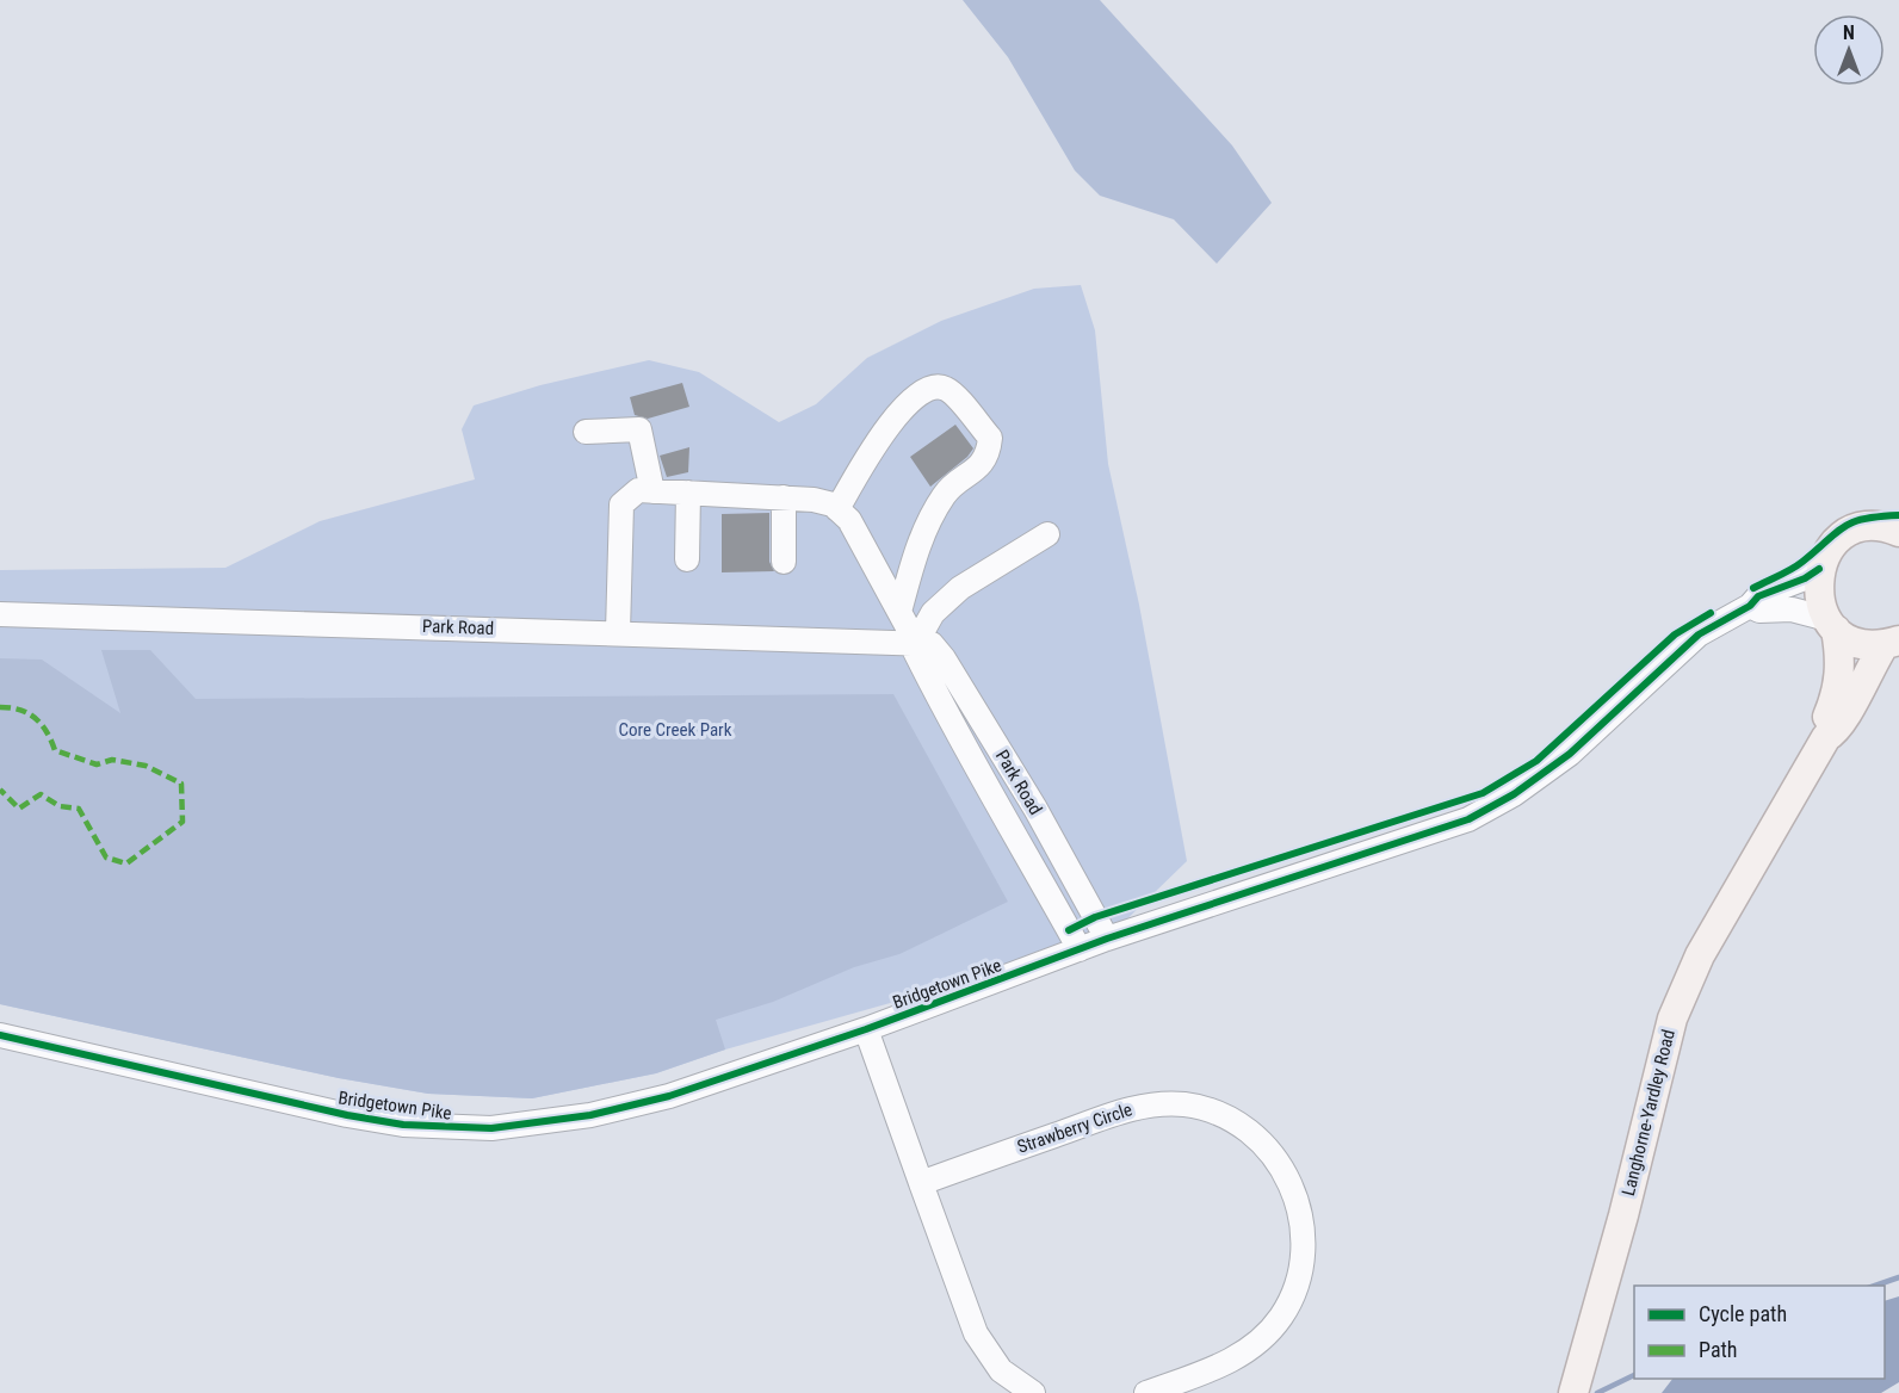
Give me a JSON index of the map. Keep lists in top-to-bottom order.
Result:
{
  "streets": {
    "main road": ["Langhorne-Yardley Road"],
    "street": ["Park Road", "Bridgetown Pike", "Strawberry Circle"]
  },
  "crossings": [
    ["Park Road", "Bridgetown Pike"],
    ["Bridgetown Pike", "Langhorne-Yardley Road"]
  ],
  "parks": ["Core Creek Park"],
  "legend": ["Cycle path", "Path"],
  "north": "top"
}
